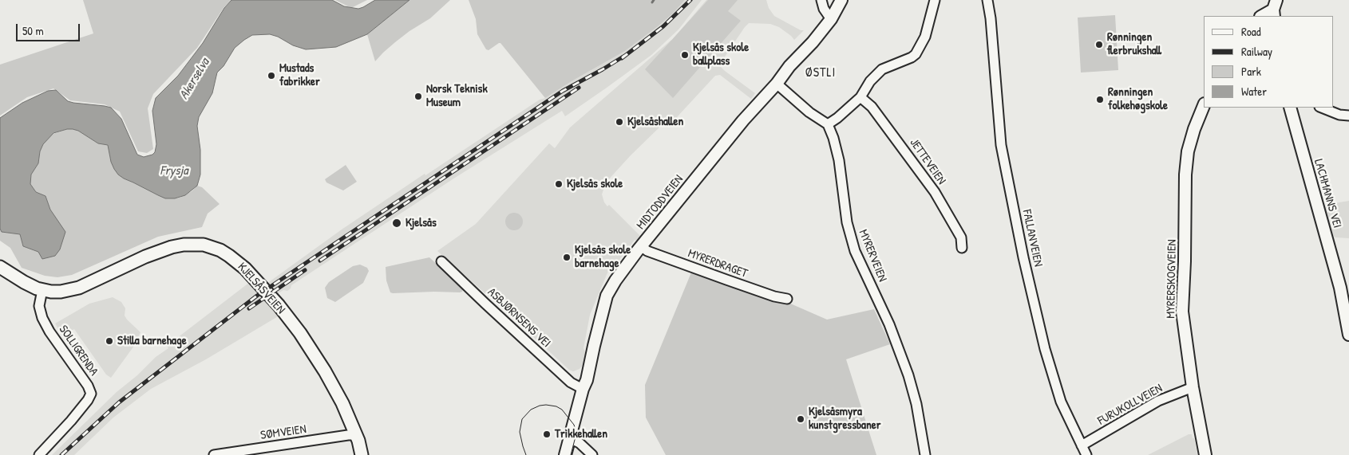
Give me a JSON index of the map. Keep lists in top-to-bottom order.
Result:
{
  "streets": {
    "main road": ["KJELSÅSVEIEN"],
    "street": [
      "JETTEVEIEN",
      "LACHMANNS VEI",
      "MIDTODDVEIEN",
      "FALLANVEIEN",
      "MYRERVEIEN",
      "MYRERDRAGET",
      "MYRERSKOGVEIEN",
      "ASBJØRNSENS VEI",
      "SOLLIGRENDA",
      "FURUKOLLVEIEN",
      "SØMVEIEN"
    ]
  },
  "crossings": [
    ["MIDTODDVEIEN", "MYRERDRAGET"],
    ["MIDTODDVEIEN", "ASBJØRNSENS VEI"],
    ["FALLANVEIEN", "FURUKOLLVEIEN"],
    ["MYRERSKOGVEIEN", "FURUKOLLVEIEN"],
    ["KJELSÅSVEIEN", "SOLLIGRENDA"],
    ["KJELSÅSVEIEN", "SØMVEIEN"]
  ],
  "districts": ["ØSTLI"],
  "water": ["Akerselva", "Frysja"],
  "places": [
    "Rønningen flerbrukshall",
    "Kjelsås skole ballplass",
    "Mustads fabrikker",
    "Norsk Teknisk Museum",
    "Rønningen folkehøgskole",
    "Kjelsåshallen",
    "Kjelsås skole",
    "Kjelsås",
    "Kjelsås skole barnehage",
    "Stilla barnehage",
    "Kjelsåsmyra kunstgressbaner",
    "Trikkehallen"
  ],
  "legend": [
    "Road",
    "Railway",
    "Park",
    "Water"
  ],
  "scale_bar": "50 m"
}
